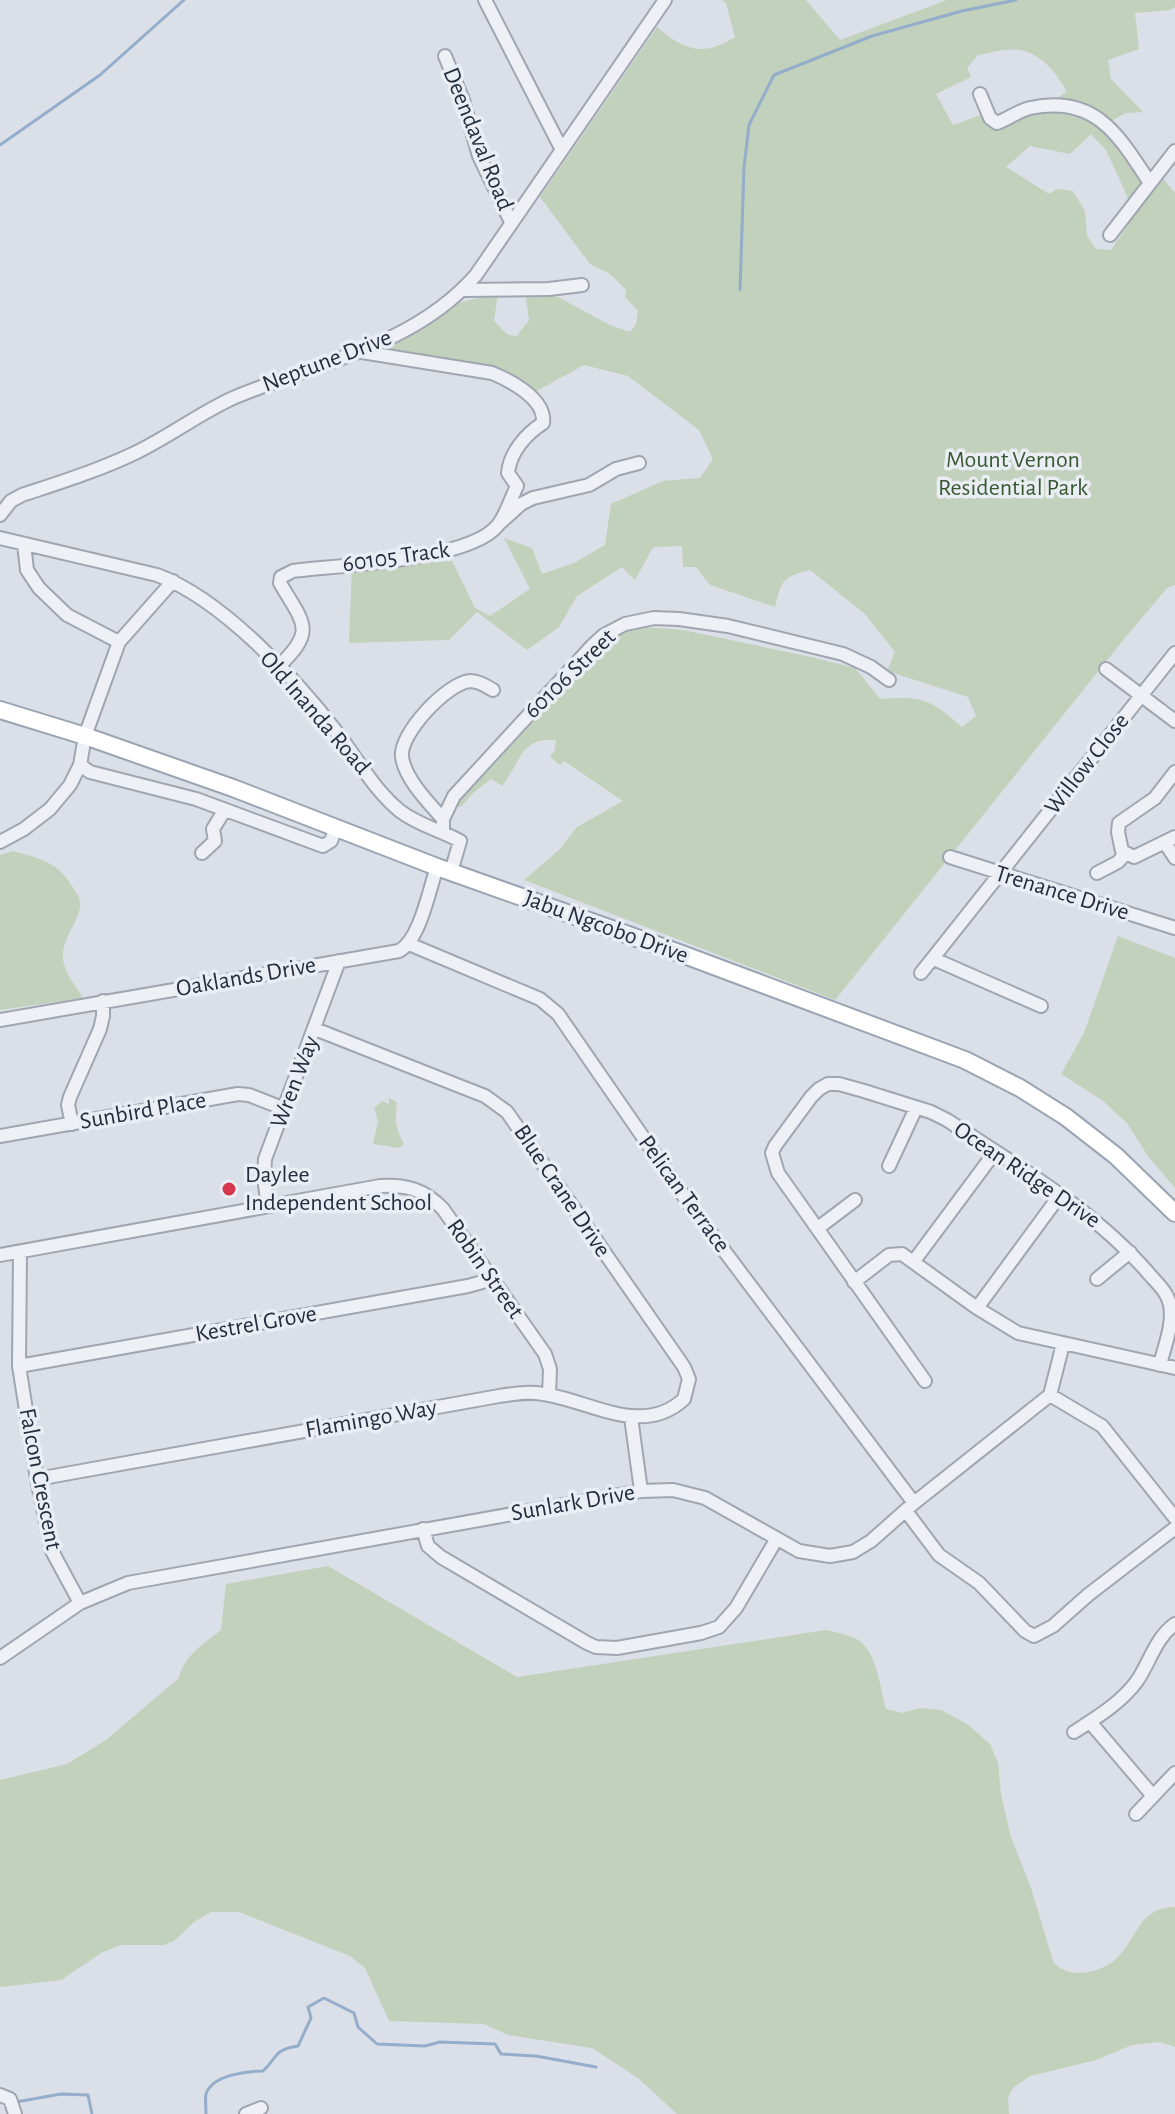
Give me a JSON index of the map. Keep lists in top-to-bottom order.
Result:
{
  "streets": {
    "main road": ["Jabu Ngcobo Drive"],
    "street": [
      "Deendaval Road",
      "Neptune Drive",
      "60105 Track",
      "60106 Street",
      "Old Inanda Road",
      "Willow Close",
      "Trenance Drive",
      "Oaklands Drive",
      "Wren Way",
      "Sunbird Place",
      "Ocean Ridge Drive",
      "Blue Crane Drive",
      "Pelican Terrace",
      "Robin Street",
      "Kestrel Grove",
      "Flamingo Way",
      "Falcon Crescent",
      "Sunlark Drive"
    ]
  },
  "crossings": [
    ["Deendaval Road", "Neptune Drive"],
    ["60105 Track", "Old Inanda Road"],
    ["60106 Street", "Old Inanda Road"],
    ["Willow Close", "Trenance Drive"],
    ["Oaklands Drive", "Wren Way"],
    ["Oaklands Drive", "Pelican Terrace"],
    ["Wren Way", "Sunbird Place"],
    ["Wren Way", "Blue Crane Drive"],
    ["Wren Way", "Robin Street"],
    ["Blue Crane Drive", "Flamingo Way"],
    ["Pelican Terrace", "Sunlark Drive"],
    ["Robin Street", "Kestrel Grove"],
    ["Robin Street", "Flamingo Way"],
    ["Robin Street", "Falcon Crescent"],
    ["Kestrel Grove", "Falcon Crescent"],
    ["Flamingo Way", "Falcon Crescent"],
    ["Falcon Crescent", "Sunlark Drive"]
  ],
  "parks": ["Mount Vernon Residential Park"],
  "places": ["Daylee Independent School"]
}
